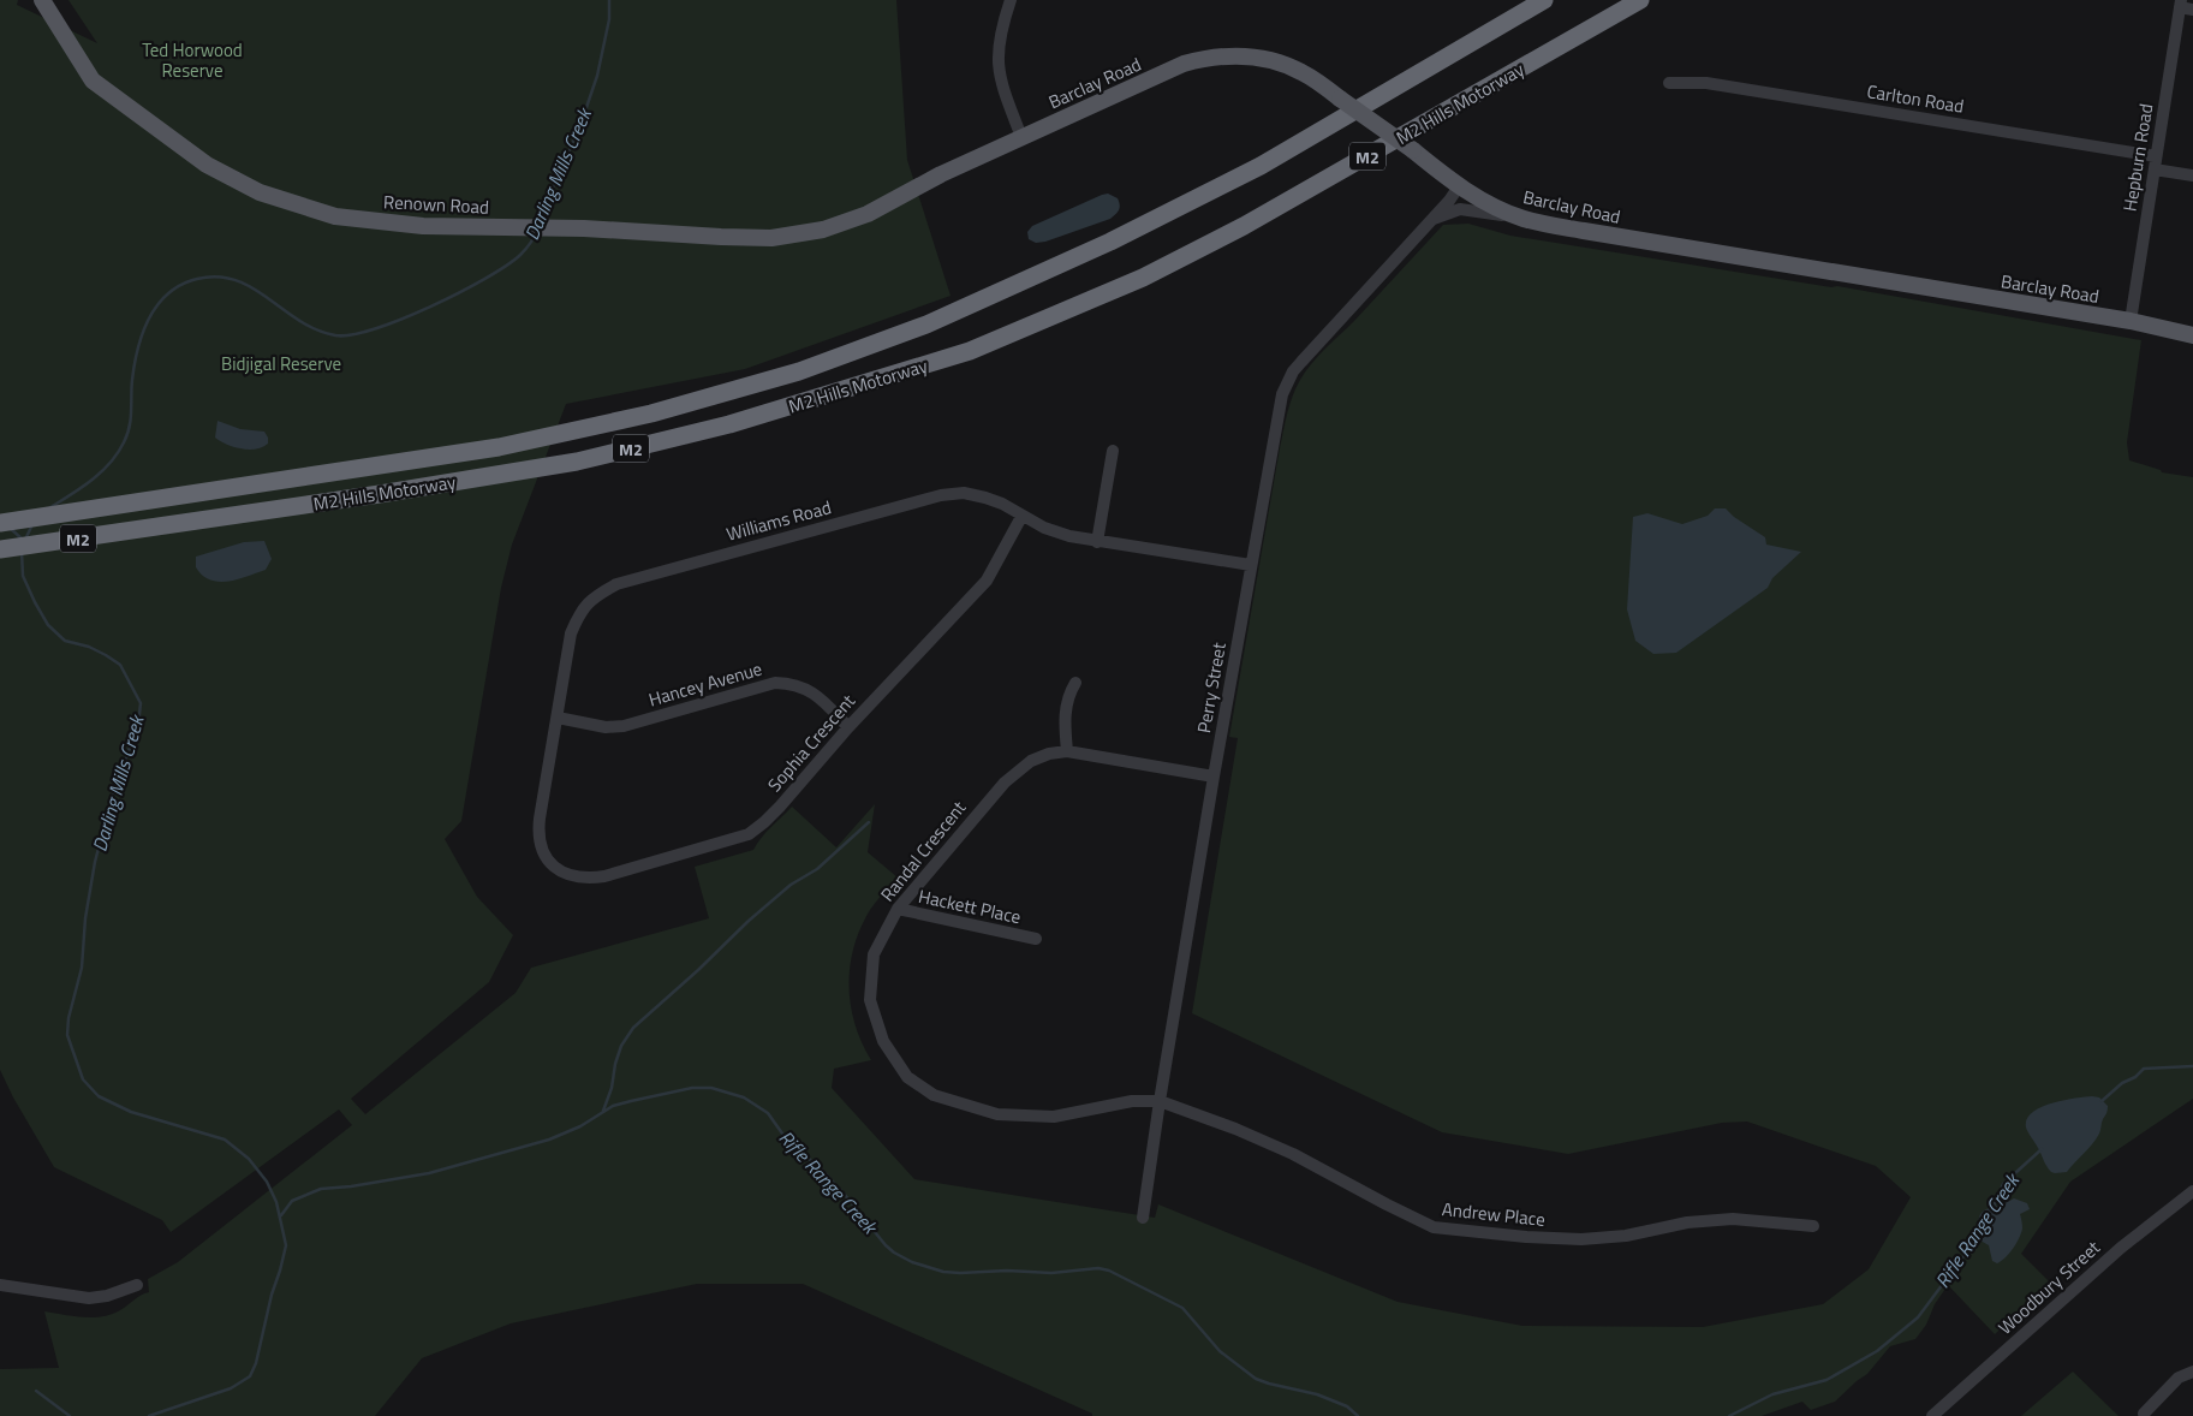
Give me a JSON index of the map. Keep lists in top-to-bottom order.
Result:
{
  "streets": {
    "highway": ["M2 Hills Motorway", "M2"],
    "main road": ["Barclay Road", "Renown Road"],
    "street": [
      "Carlton Road",
      "Hepburn Road",
      "Williams Road",
      "Hancey Avenue",
      "Perry Street",
      "Sophia Crescent",
      "Randal Crescent",
      "Hackett Place",
      "Andrew Place",
      "Woodbury Street"
    ]
  },
  "crossings": [
    ["Barclay Road", "Hepburn Road"],
    ["Barclay Road", "Renown Road"],
    ["Barclay Road", "Perry Street"],
    ["Carlton Road", "Hepburn Road"],
    ["Williams Road", "Hancey Avenue"],
    ["Williams Road", "Perry Street"],
    ["Williams Road", "Sophia Crescent"],
    ["Hancey Avenue", "Sophia Crescent"],
    ["Perry Street", "Randal Crescent"],
    ["Perry Street", "Andrew Place"],
    ["Randal Crescent", "Hackett Place"],
    ["Randal Crescent", "Andrew Place"]
  ],
  "water": ["Darling Mills Creek", "Rifle Range Creek"],
  "parks": ["Ted Horwood Reserve", "Bidjigal Reserve"]
}
